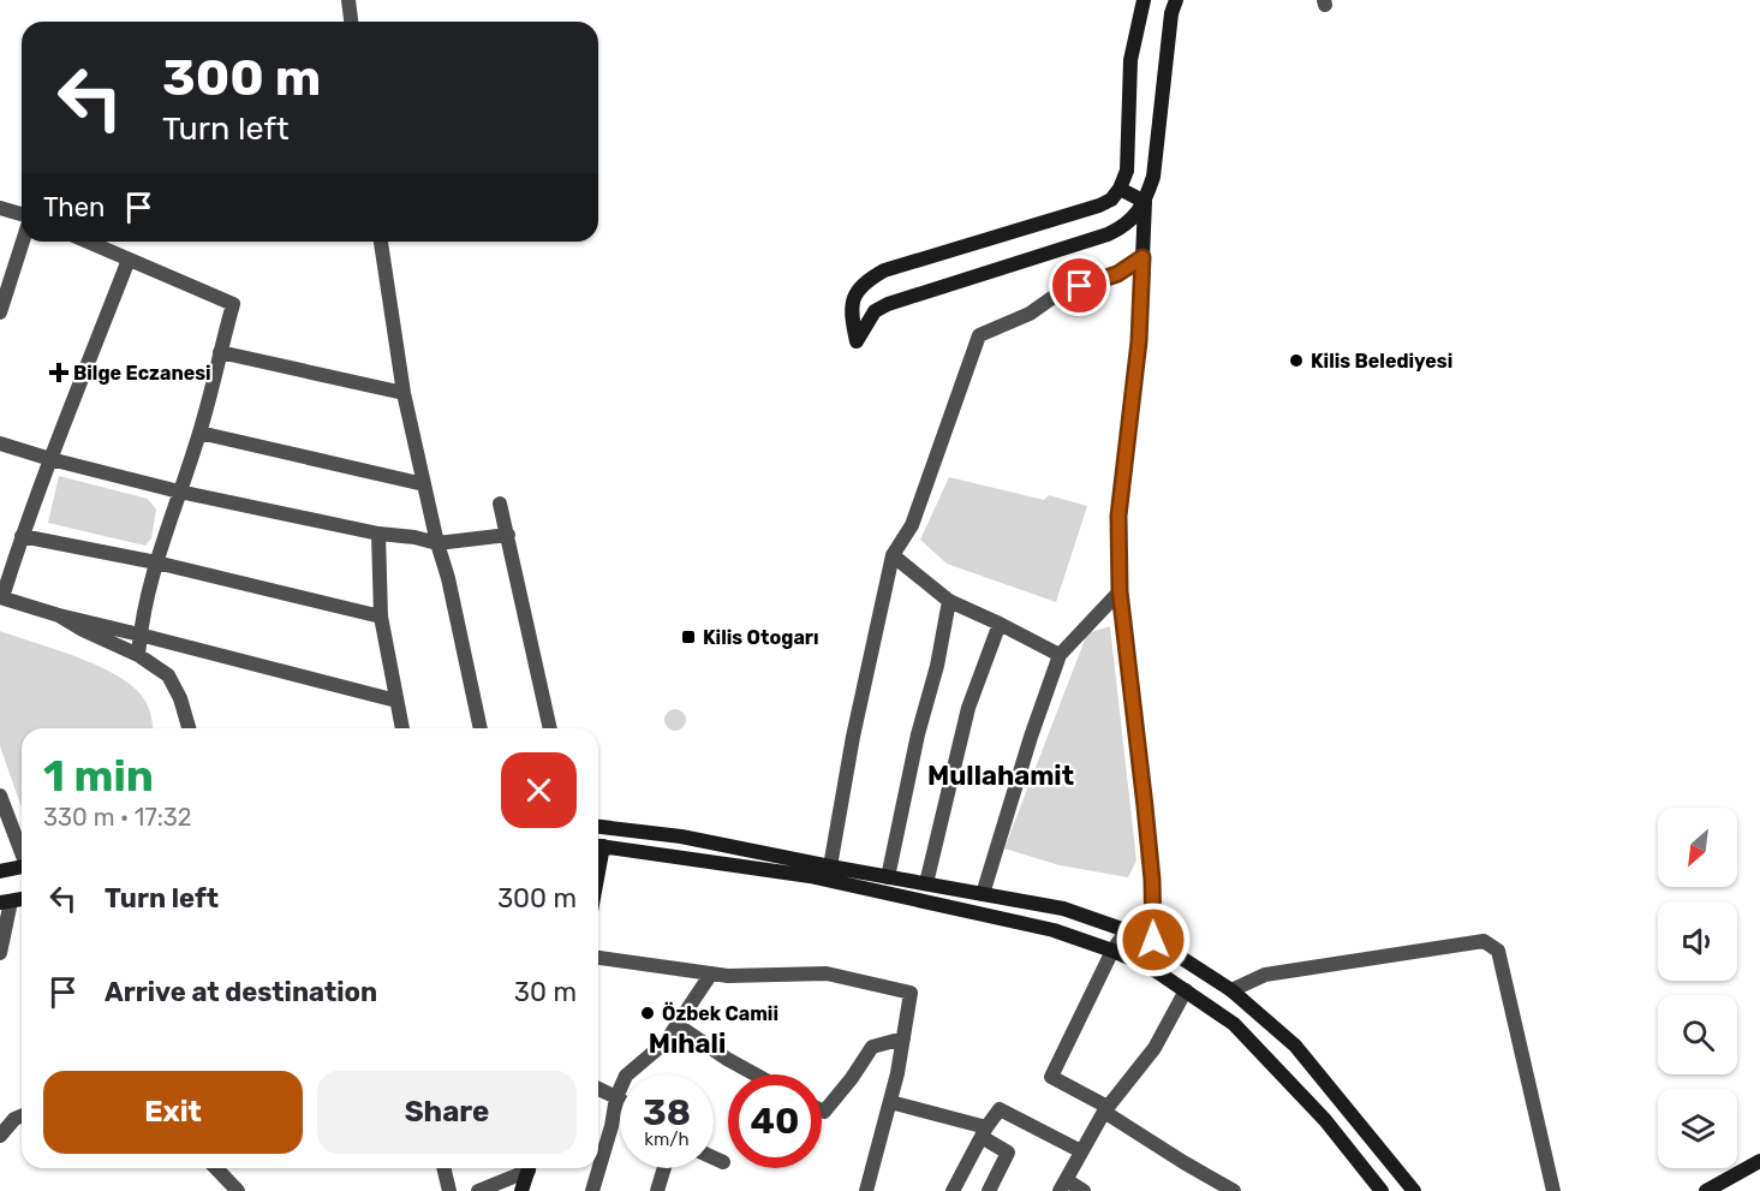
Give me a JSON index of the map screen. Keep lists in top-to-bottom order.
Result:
{
  "districts": ["Mullahamit", "Mıhali"],
  "places": {
    "other": ["Kilis Belediyesi", "Özbek Camii"],
    "health": ["Bilge Eczanesi"],
    "transit": ["Kilis Otogarı"]
  },
  "north": "bottom left",
  "page": {
    "turn": ["300 m", "Turn left"],
    "then": "Then",
    "heading": ["1 min", "330 m · 17:32"],
    "list": [
      {
        "name": "Turn left",
        "value": "300 m"
      },
      {
        "name": "Arrive at destination",
        "value": "30 m"
      }
    ],
    "buttons": ["Exit", "Share"],
    "speed": "38 km/h",
    "limit": "40"
  }
}
